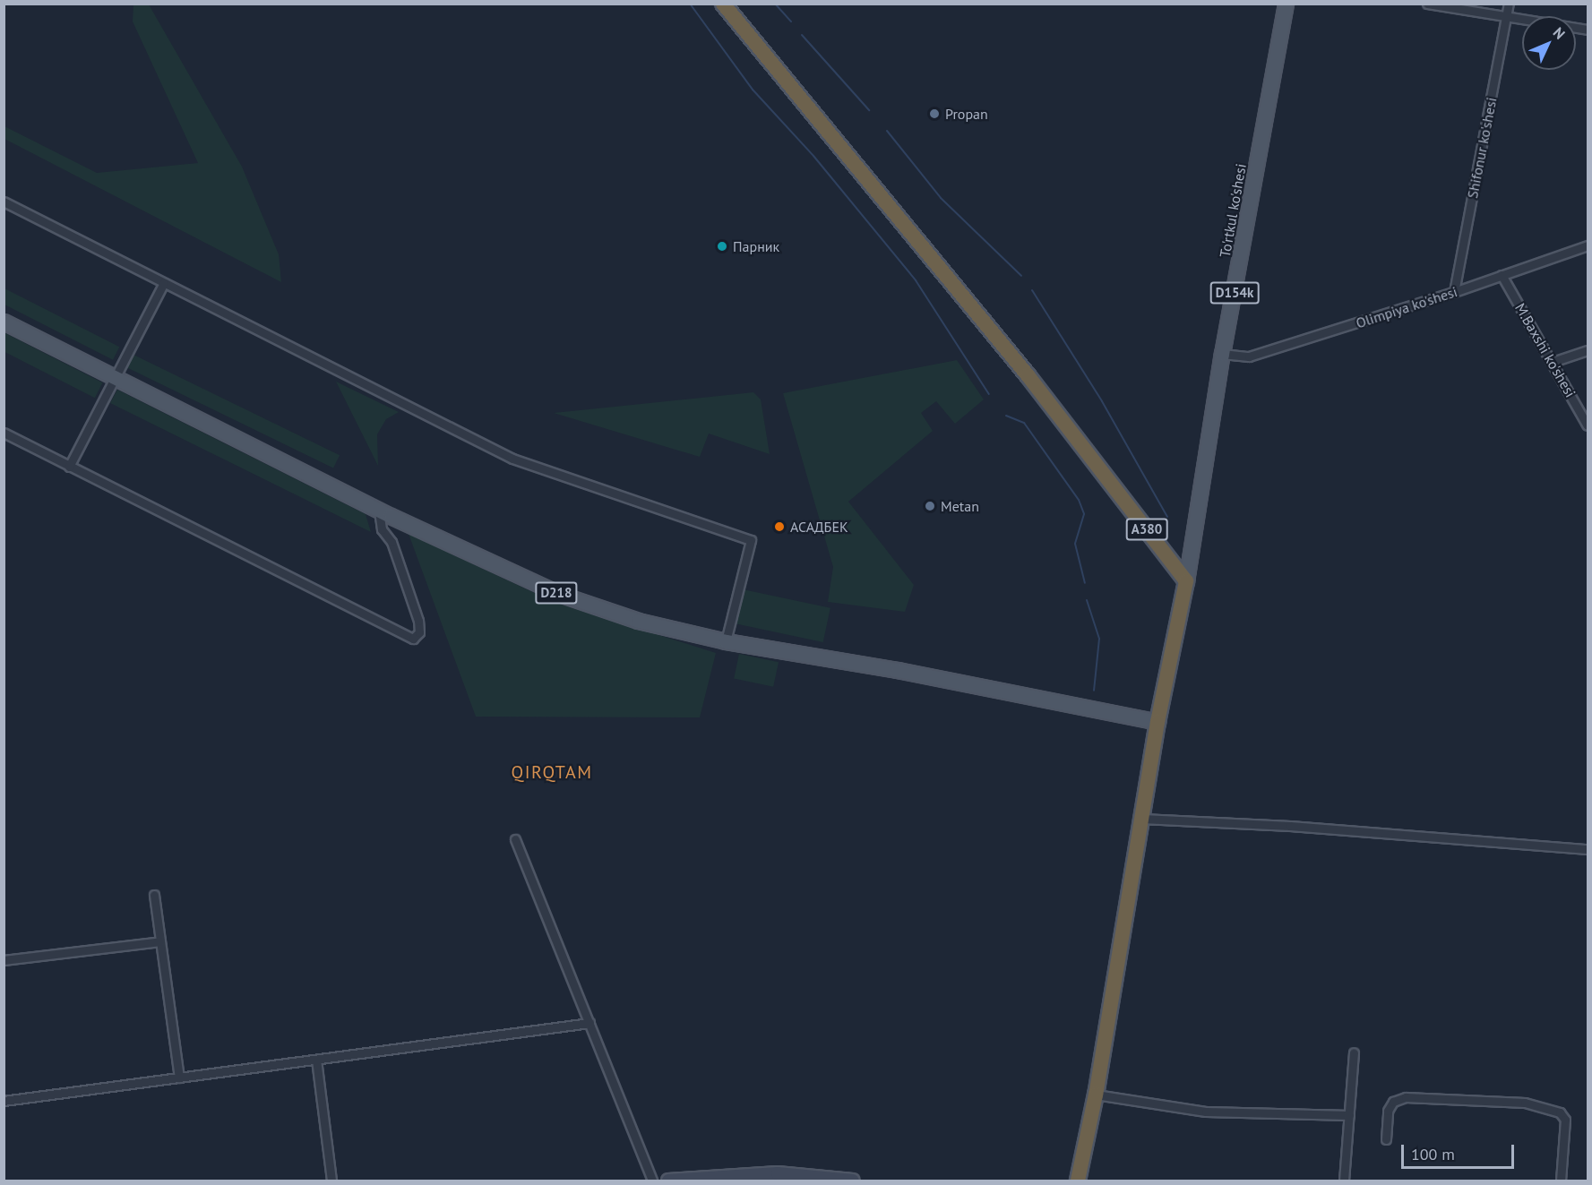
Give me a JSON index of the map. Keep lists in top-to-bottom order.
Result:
{
  "streets": {
    "highway": ["A380"],
    "main road": ["To'rtkul ko'shesi", "D154k", "D218"],
    "street": ["Shifonur ko'shesi", "Olimpiya ko'shesi", "M.Baxshi ko'shesi"]
  },
  "crossings": [
    ["Shifonur ko'shesi", "Olimpiya ko'shesi"],
    ["To'rtkul ko'shesi", "Olimpiya ko'shesi"],
    ["To'rtkul ko'shesi", "A380"],
    ["Olimpiya ko'shesi", "M.Baxshi ko'shesi"]
  ],
  "districts": ["QIRQTAM"],
  "places": [
    "Propan",
    "Парник",
    "Metan",
    "АСАДБЕК"
  ],
  "scale_bar": "100 m",
  "north": "top right"
}
